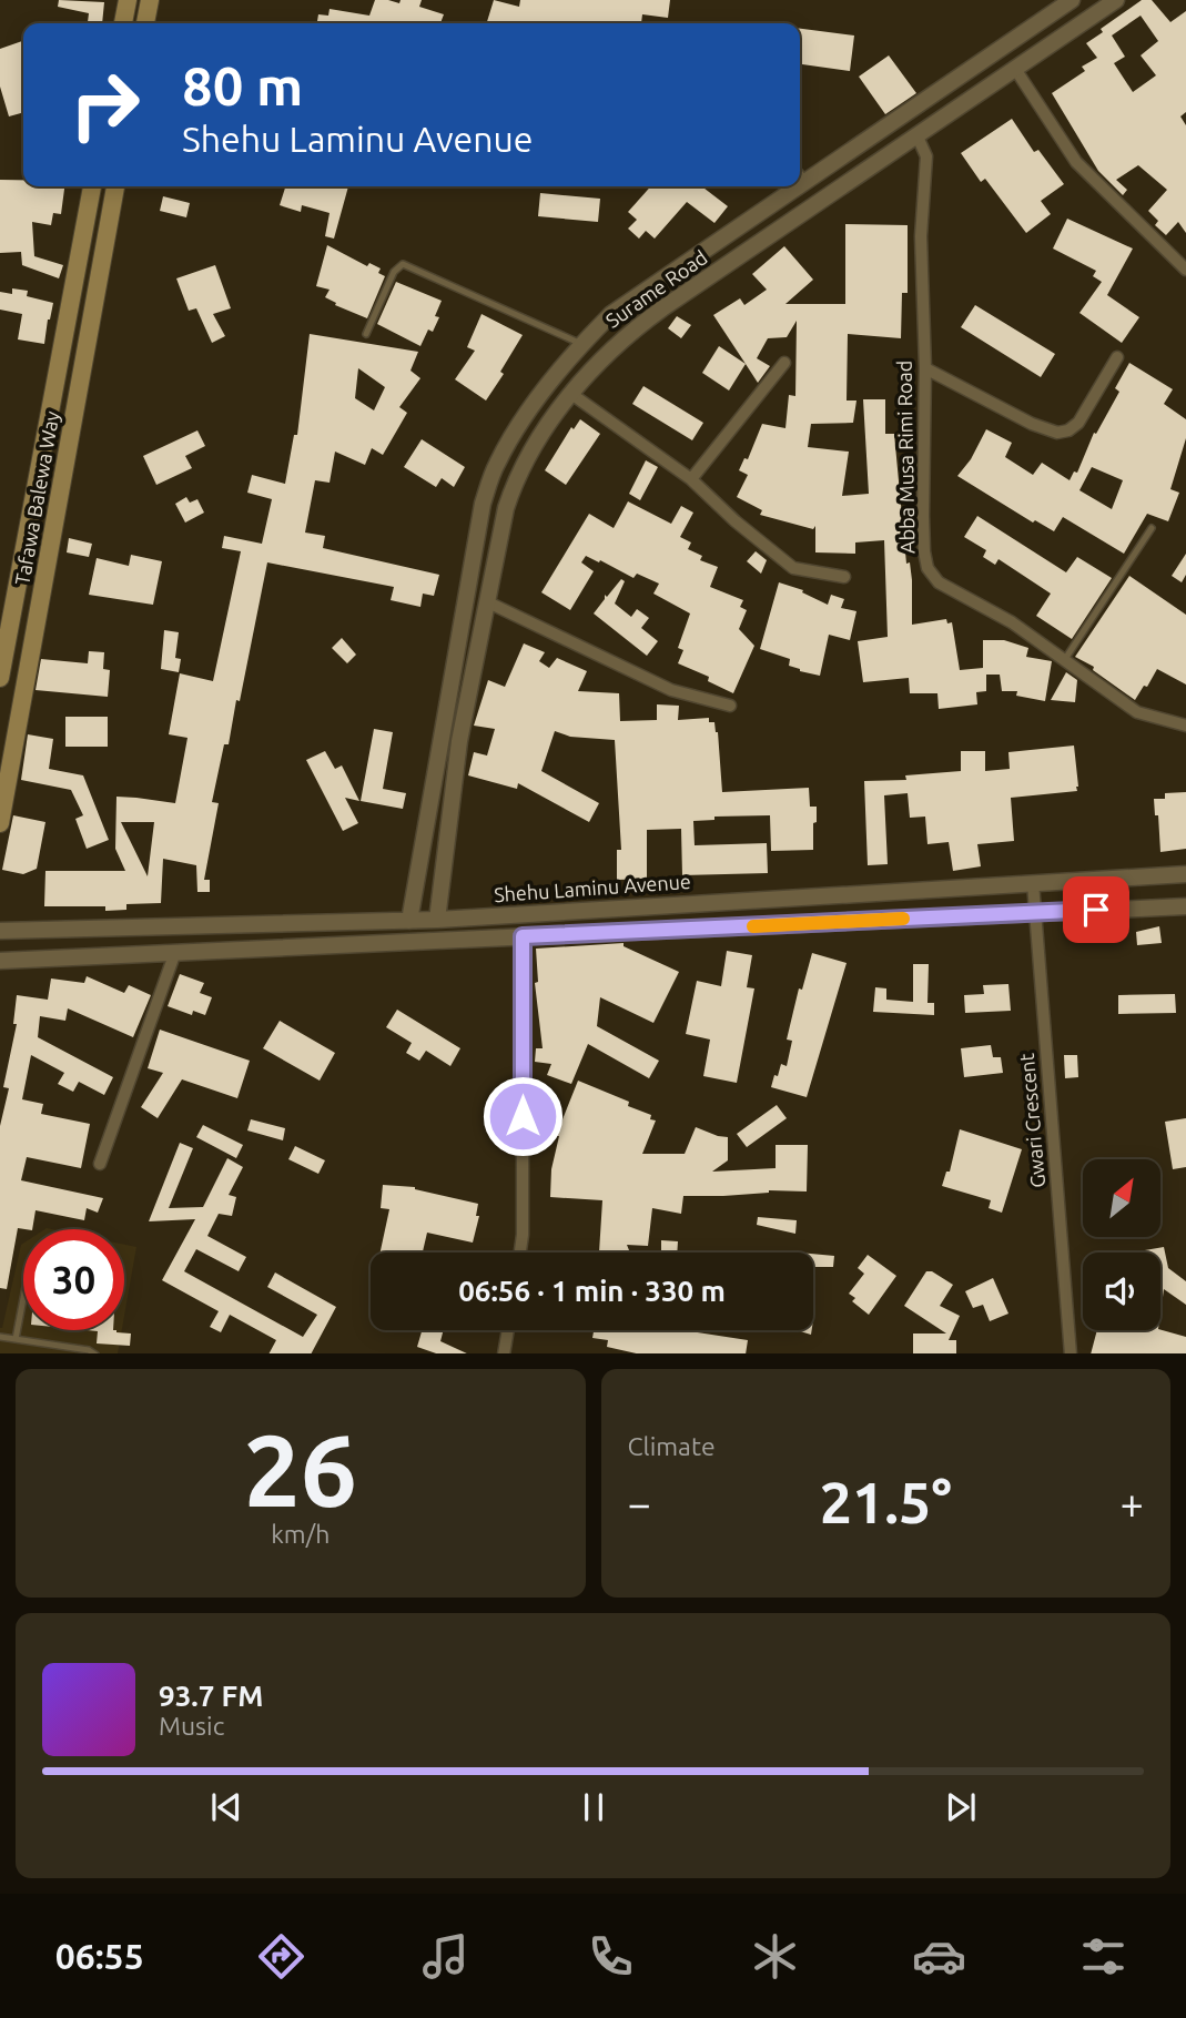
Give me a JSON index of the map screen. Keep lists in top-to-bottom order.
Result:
{
  "streets": {
    "main road": ["Tafawa Balewa Way"],
    "street": [
      "Surame Road",
      "Abba Musa Rimi Road",
      "Shehu Laminu Avenue",
      "Gwari Crescent"
    ]
  },
  "crossings": [
    ["Surame Road", "Abba Musa Rimi Road"],
    ["Surame Road", "Shehu Laminu Avenue"],
    ["Shehu Laminu Avenue", "Gwari Crescent"]
  ],
  "north": "top right",
  "page": {
    "turn": ["80 m", "Shehu Laminu Avenue"],
    "limit": "30",
    "trip": "06:56 · 1 min · 330 m",
    "tile": [
      ["26", "km/h"],
      "Climate"
    ],
    "heat": ["−", "21.5°", "+"],
    "song": ["93.7 FM", "Music"],
    "tabs": "06:55"
  }
}
